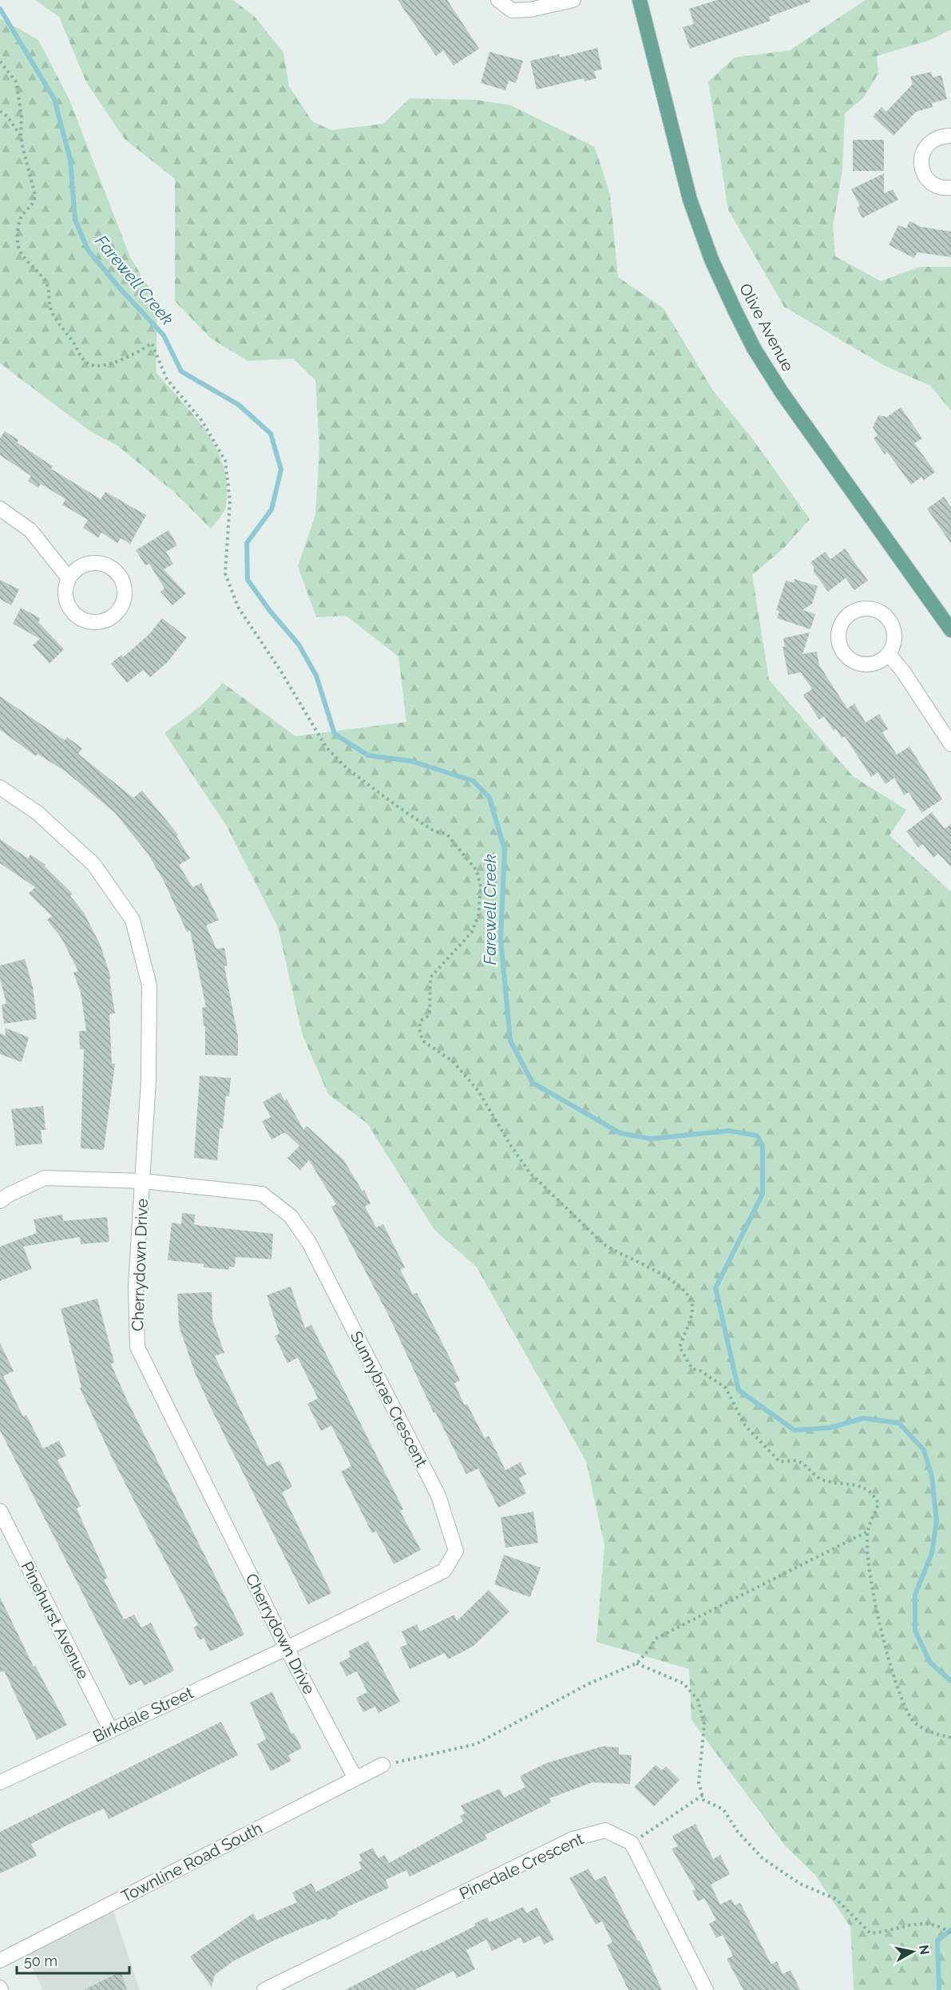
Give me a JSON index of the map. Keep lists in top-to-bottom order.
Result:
{
  "streets": {
    "main road": ["Olive Avenue"],
    "street": [
      "Cherrydown Drive",
      "Sunnybrae Crescent",
      "Pinehurst Avenue",
      "Birkdale Street",
      "Townline Road South",
      "Pinedale Crescent"
    ]
  },
  "crossings": [
    ["Cherrydown Drive", "Sunnybrae Crescent"],
    ["Cherrydown Drive", "Birkdale Street"],
    ["Cherrydown Drive", "Townline Road South"],
    ["Sunnybrae Crescent", "Birkdale Street"],
    ["Pinehurst Avenue", "Birkdale Street"]
  ],
  "water": ["Farewell Creek"],
  "scale_bar": "50 m",
  "north": "right"
}
